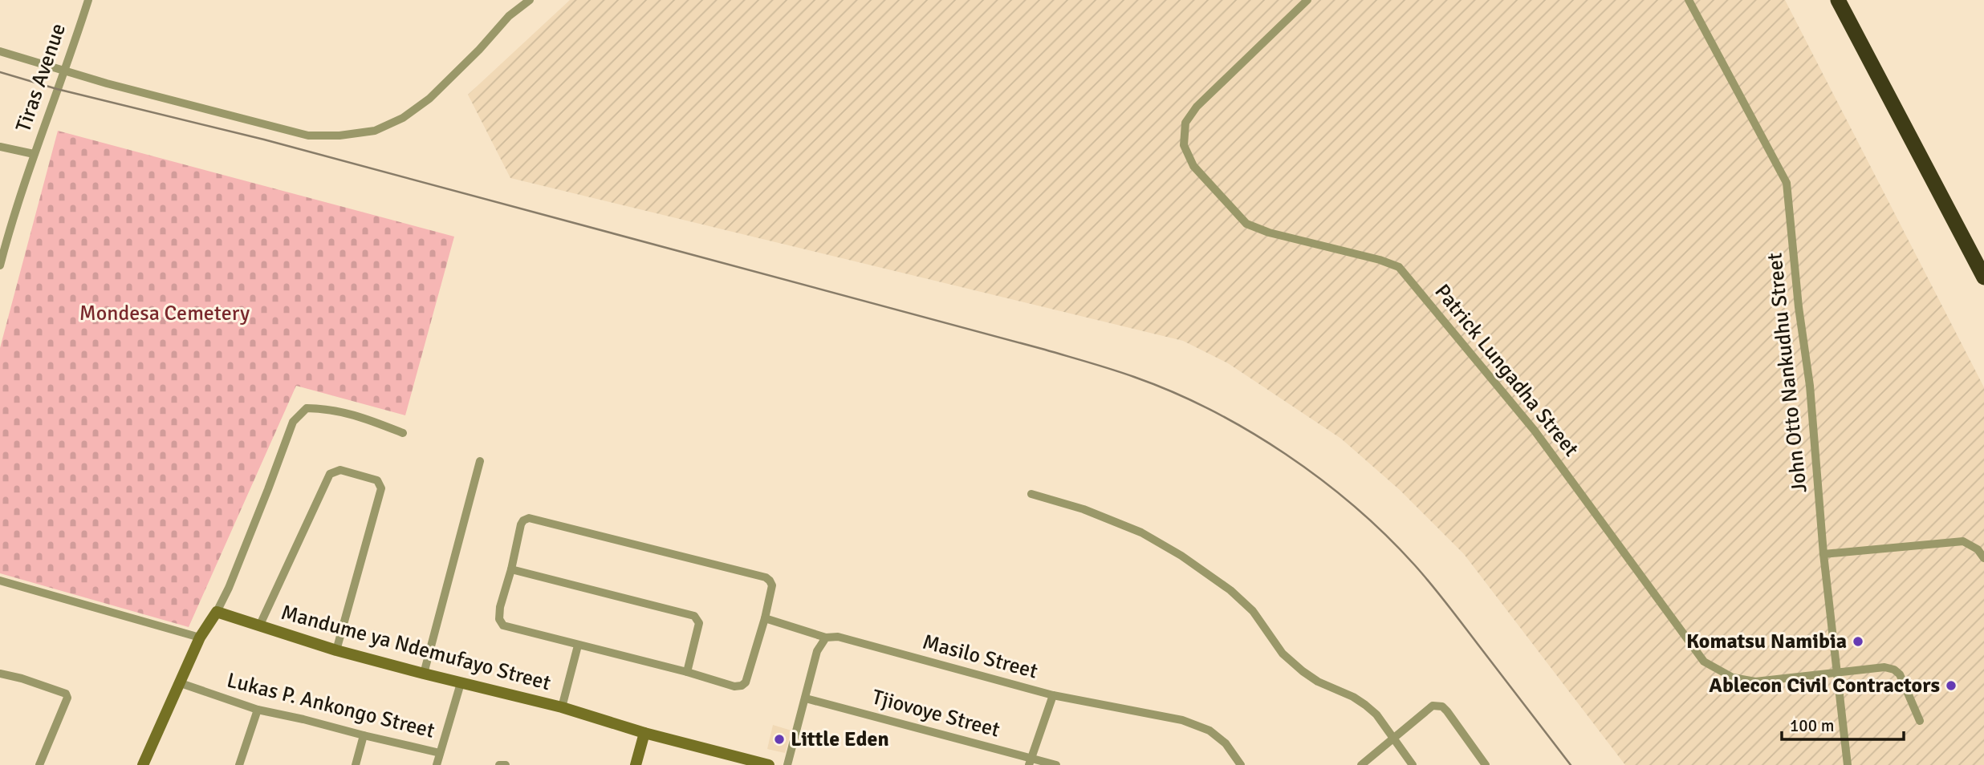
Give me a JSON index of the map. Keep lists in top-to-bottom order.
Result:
{
  "streets": {
    "street": [
      "Tiras Avenue",
      "Patrick Lungadha Street",
      "John Otto Nankudhu Street",
      "Mandume ya Ndemufayo Street",
      "Masilo Street",
      "Lukas P. Ankongo Street",
      "Tjiovoye Street"
    ]
  },
  "crossings": [
    ["Patrick Lungadha Street", "John Otto Nankudhu Street"]
  ],
  "parks": ["Mondesa Cemetery"],
  "places": ["Komatsu Namibia", "Ablecon Civil Contractors", "Little Eden"],
  "scale_bar": "100 m"
}
